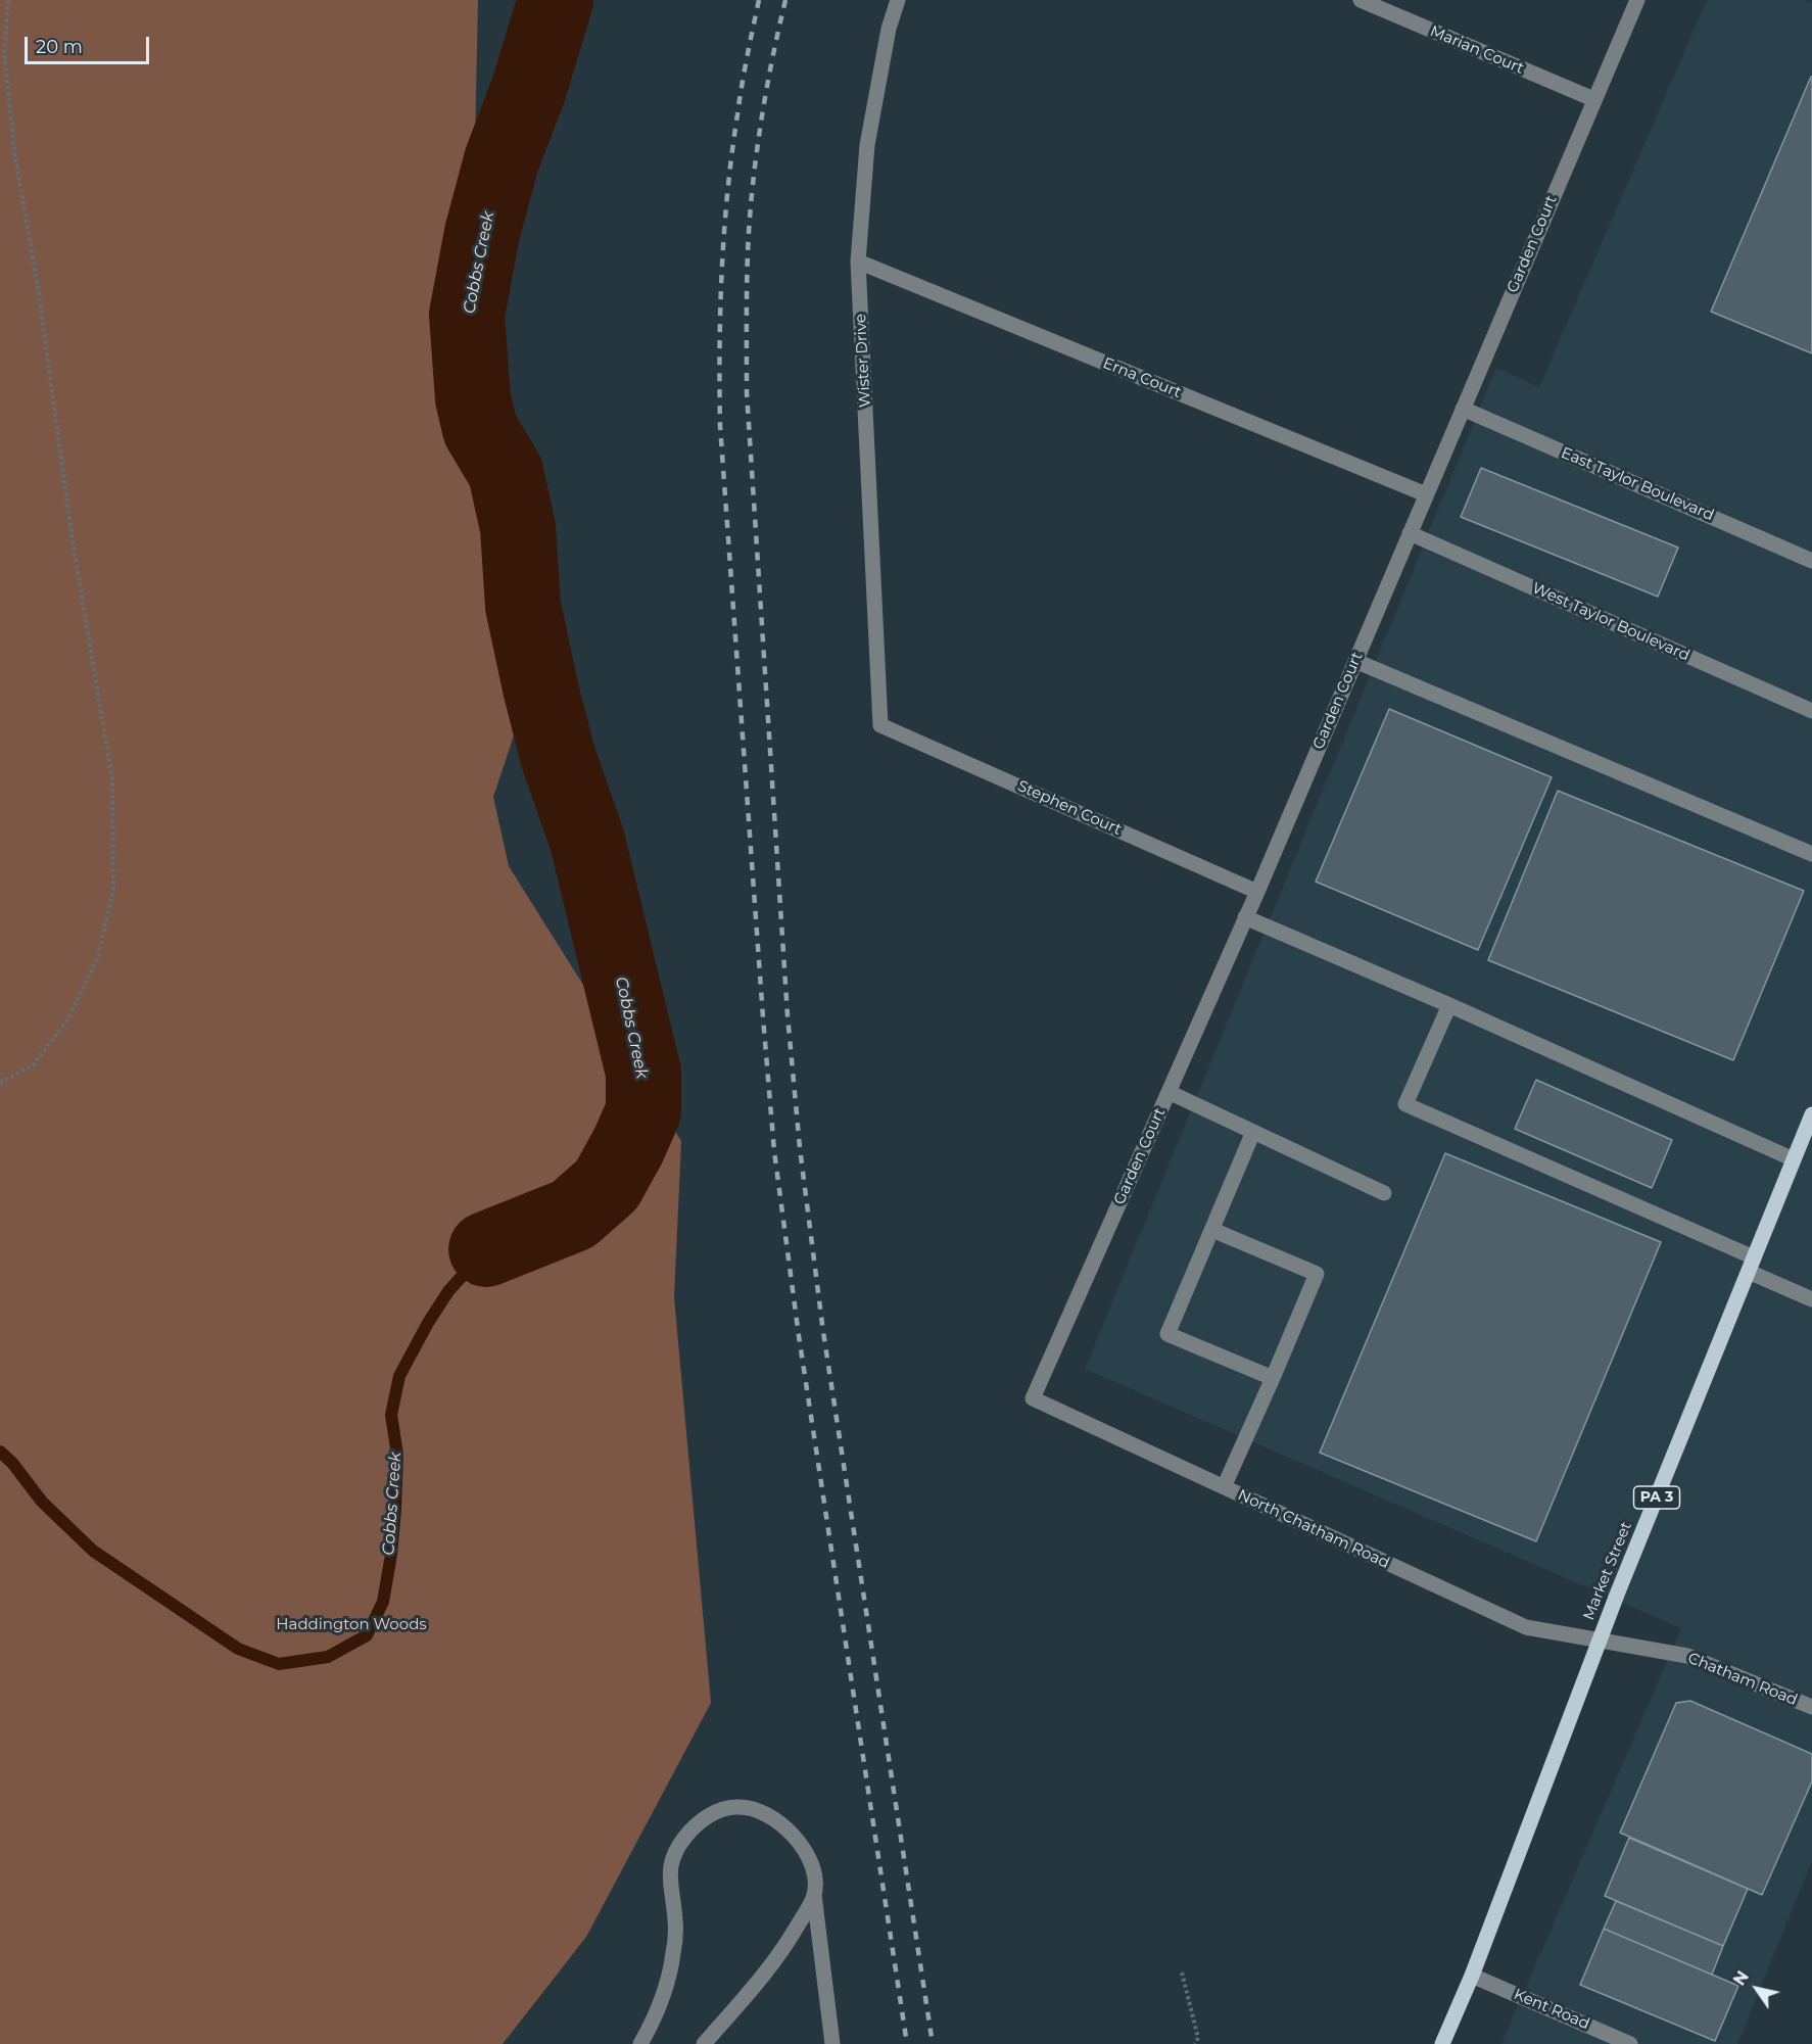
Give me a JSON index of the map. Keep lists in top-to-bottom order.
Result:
{
  "streets": {
    "main road": ["PA 3", "Market Street"],
    "street": [
      "Marian Court",
      "Garden Court",
      "Wister Drive",
      "Erna Court",
      "East Taylor Boulevard",
      "West Taylor Boulevard",
      "Stephen Court",
      "North Chatham Road",
      "Chatham Road",
      "Kent Road"
    ]
  },
  "crossings": [
    ["Marian Court", "Garden Court"],
    ["Garden Court", "Erna Court"],
    ["Garden Court", "East Taylor Boulevard"],
    ["Garden Court", "West Taylor Boulevard"],
    ["Garden Court", "Stephen Court"],
    ["Garden Court", "North Chatham Road"],
    ["Wister Drive", "Erna Court"],
    ["Wister Drive", "Stephen Court"],
    ["North Chatham Road", "Market Street"],
    ["North Chatham Road", "Chatham Road"],
    ["Market Street", "Chatham Road"],
    ["Market Street", "Kent Road"]
  ],
  "water": ["Cobbs Creek"],
  "parks": ["Haddington Woods"],
  "scale_bar": "20 m",
  "north": "top left"
}
